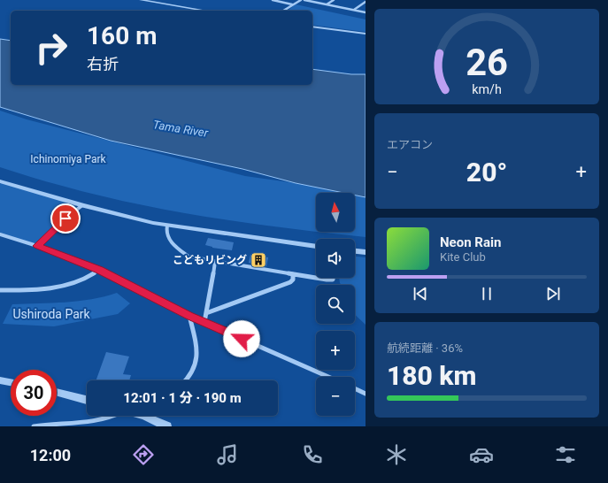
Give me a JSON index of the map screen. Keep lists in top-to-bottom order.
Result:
{
  "water": ["Tama River"],
  "parks": ["Ichinomiya Park", "Ushiroda Park"],
  "places": {
    "building": ["こどもリビング"]
  },
  "north": "top",
  "page": {
    "turn": ["160 m", "右折"],
    "tile": [
      "エアコン",
      ["航続距離 · 36%", "180 km"]
    ],
    "heat": ["−", "20°", "+"],
    "map_buttons": ["+", "−"],
    "song": ["Neon Rain", "Kite Club"],
    "limit": "30",
    "trip": "12:01 · 1 分 · 190 m",
    "tabs": "12:00",
    "gauge": ["26", "km/h"]
  }
}
